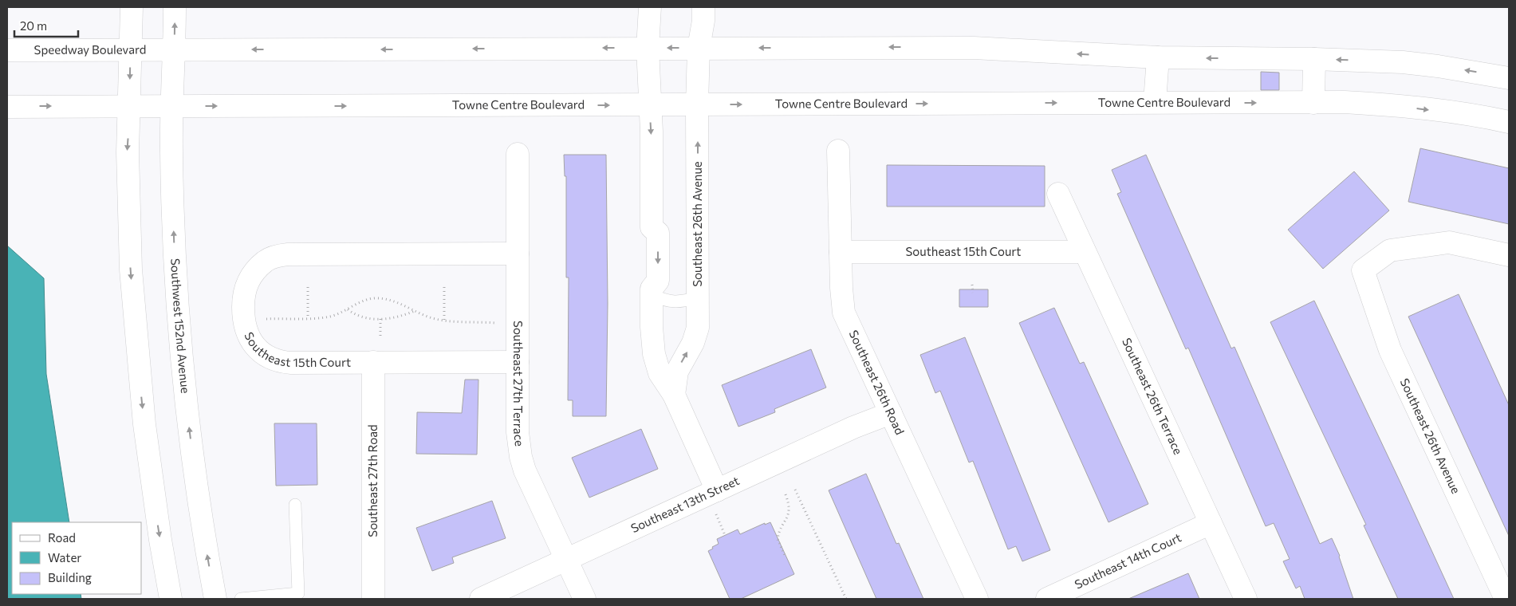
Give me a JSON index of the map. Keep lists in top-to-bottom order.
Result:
{
  "streets": {
    "street": [
      "Speedway Boulevard",
      "Towne Centre Boulevard",
      "Southeast 26th Avenue",
      "Southeast 15th Court",
      "Southwest 152nd Avenue",
      "Southeast 26th Road",
      "Southeast 27th Terrace",
      "Southeast 26th Terrace",
      "Southeast 27th Road",
      "Southeast 13th Street",
      "Southeast 14th Court"
    ]
  },
  "crossings": [
    ["Speedway Boulevard", "Southwest 152nd Avenue"],
    ["Towne Centre Boulevard", "Southeast 26th Avenue"],
    ["Towne Centre Boulevard", "Southwest 152nd Avenue"],
    ["Southeast 15th Court", "Southeast 26th Road"],
    ["Southeast 15th Court", "Southeast 27th Terrace"],
    ["Southeast 15th Court", "Southeast 26th Terrace"],
    ["Southeast 15th Court", "Southeast 27th Road"],
    ["Southeast 26th Road", "Southeast 13th Street"],
    ["Southeast 27th Terrace", "Southeast 13th Street"],
    ["Southeast 26th Terrace", "Southeast 14th Court"]
  ],
  "legend": ["Road", "Water", "Building"],
  "scale_bar": "20 m"
}
